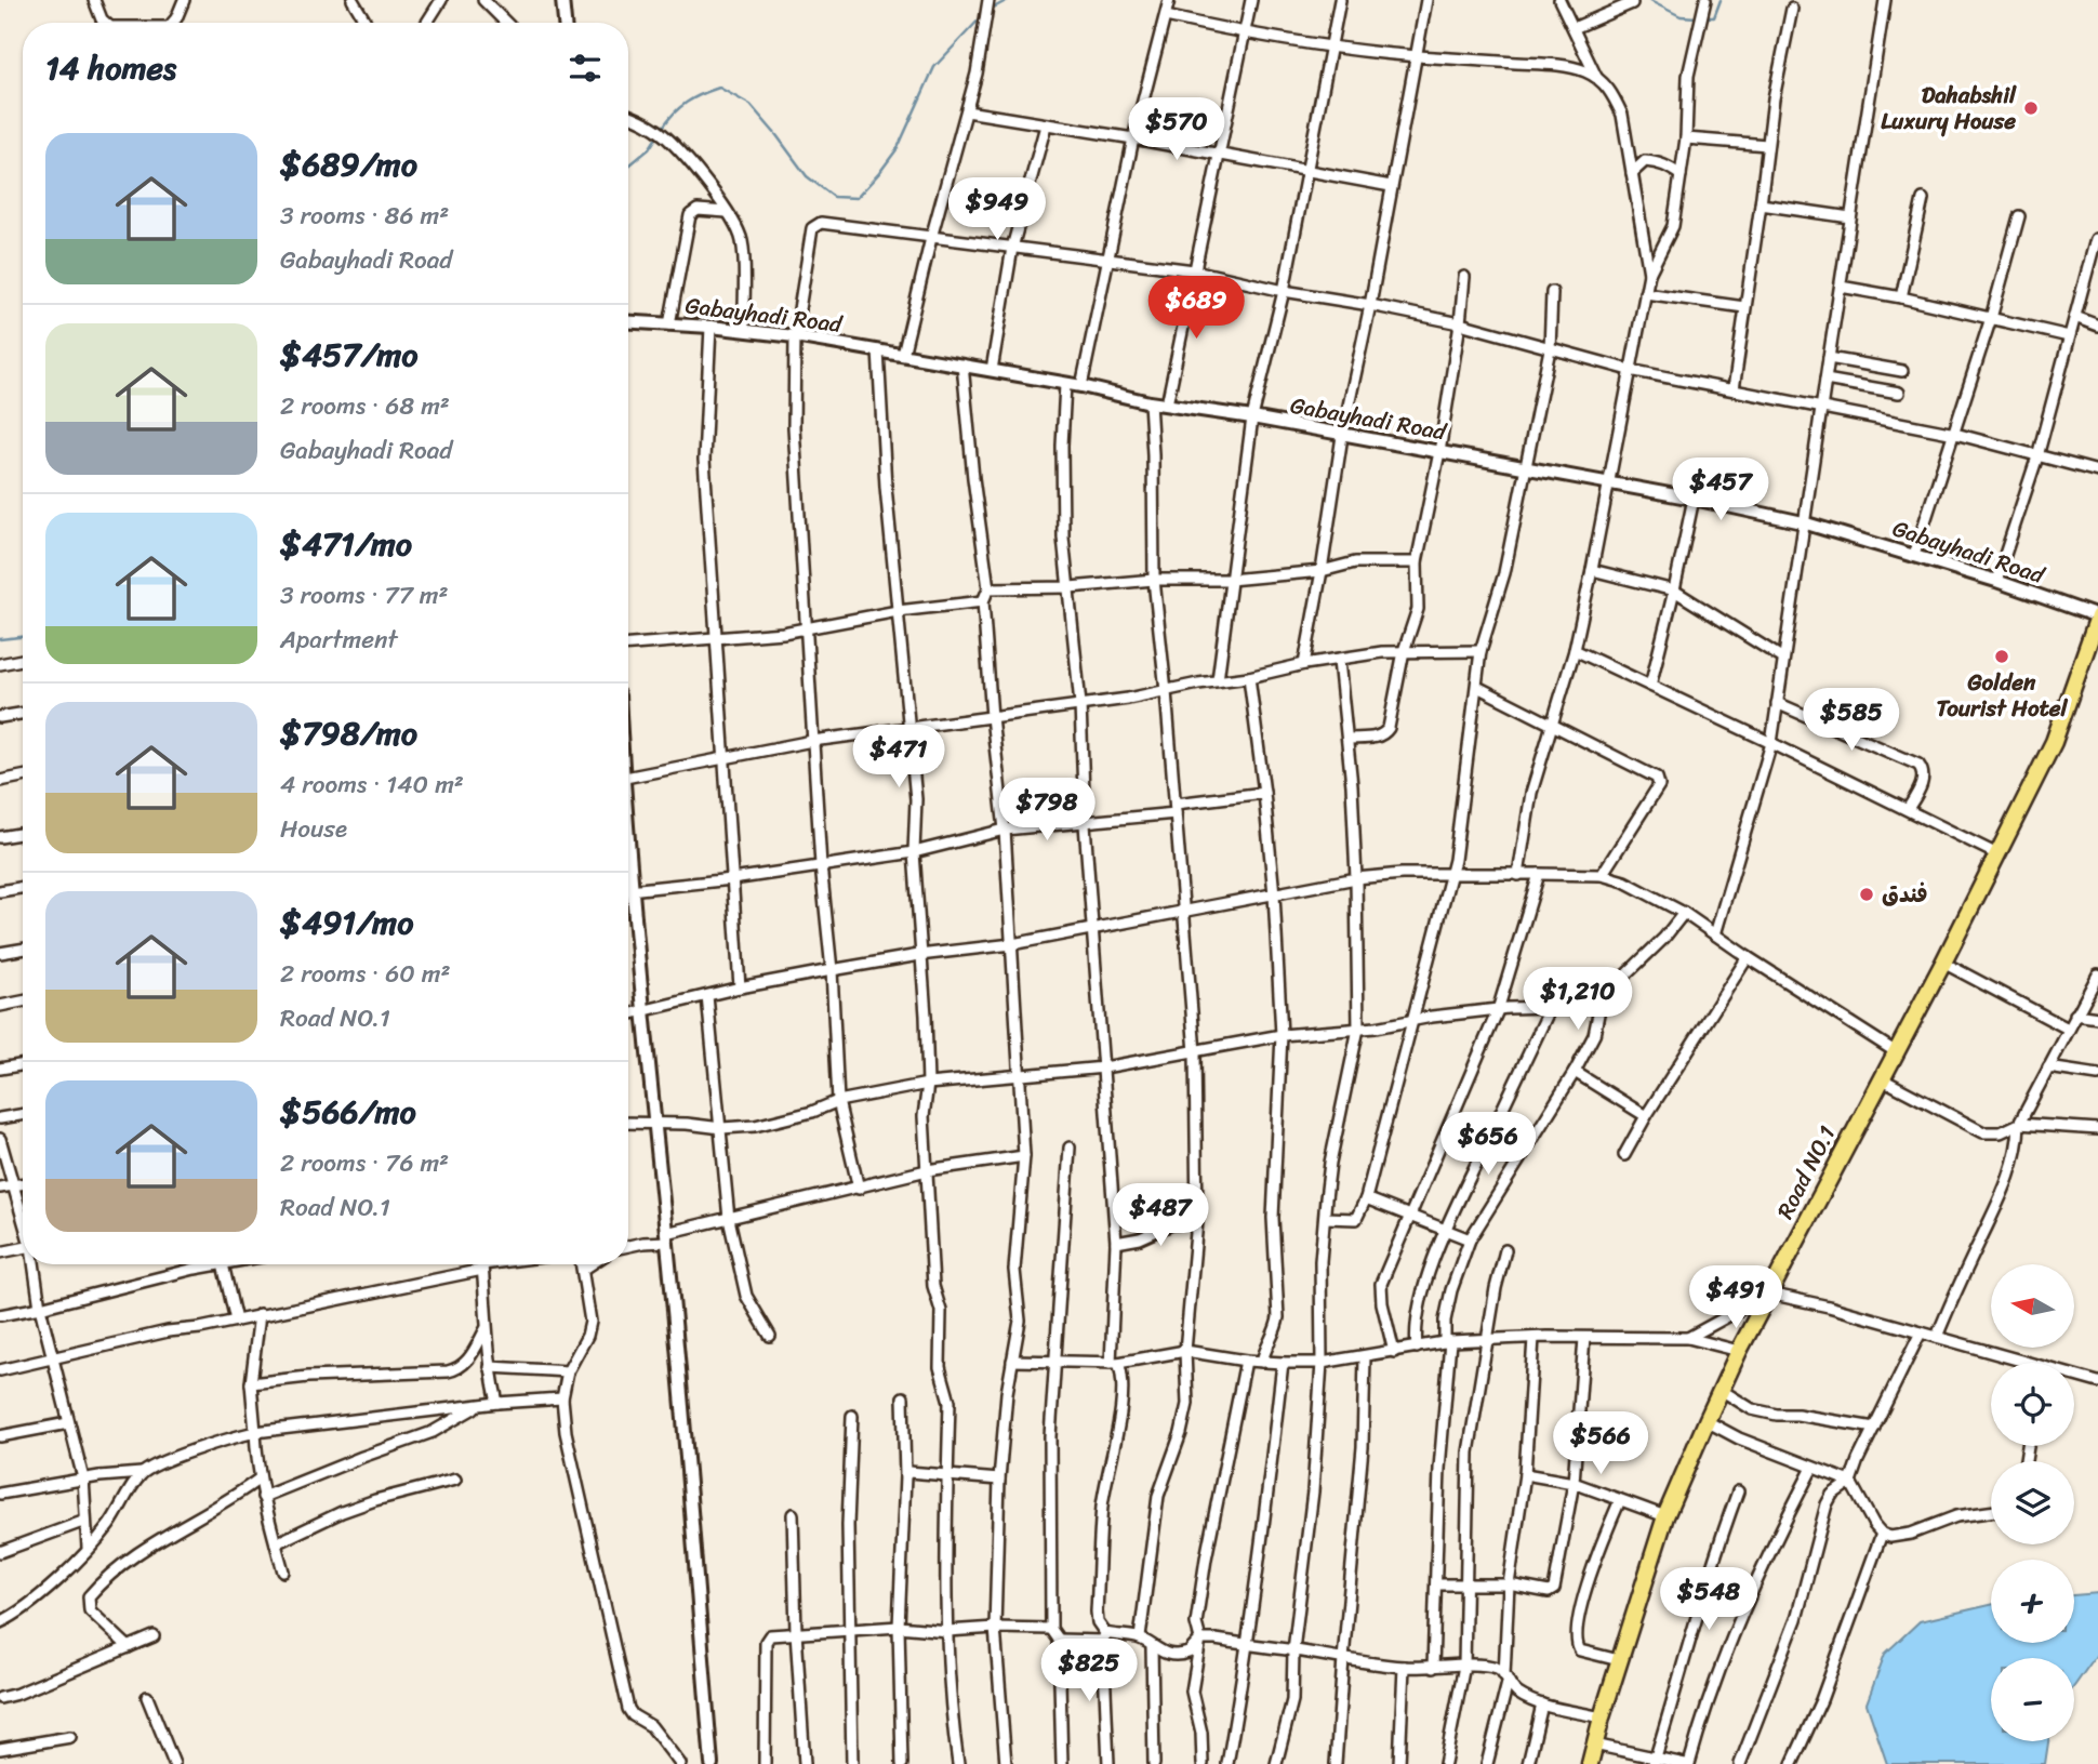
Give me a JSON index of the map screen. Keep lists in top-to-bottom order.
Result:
{
  "streets": {
    "highway": ["Road NO.1"],
    "street": ["Gabayhadi Road"]
  },
  "crossings": [
    ["Gabayhadi Road", "Road NO.1"]
  ],
  "places": ["Dahabshil Luxury House", "Golden Tourist Hotel", "فندق"],
  "north": "left",
  "page": {
    "heading": "14 homes",
    "price": [
      "$570",
      "$949",
      "$689",
      "$457",
      "$585",
      "$471",
      "$798",
      "$1,210",
      "$656",
      "$487",
      "$491",
      "$566",
      "$548",
      "$825"
    ],
    "list": [
      {
        "name": "$689/mo",
        "note": "3 rooms · 86 m² · Gabayhadi Road"
      },
      {
        "name": "$457/mo",
        "note": "2 rooms · 68 m² · Gabayhadi Road"
      },
      {
        "name": "$471/mo",
        "note": "3 rooms · 77 m² · Apartment"
      },
      {
        "name": "$798/mo",
        "note": "4 rooms · 140 m² · House"
      },
      {
        "name": "$491/mo",
        "note": "2 rooms · 60 m² · Road NO.1"
      },
      {
        "name": "$566/mo",
        "note": "2 rooms · 76 m² · Road NO.1"
      }
    ],
    "map_buttons": ["+", "−"]
  }
}
